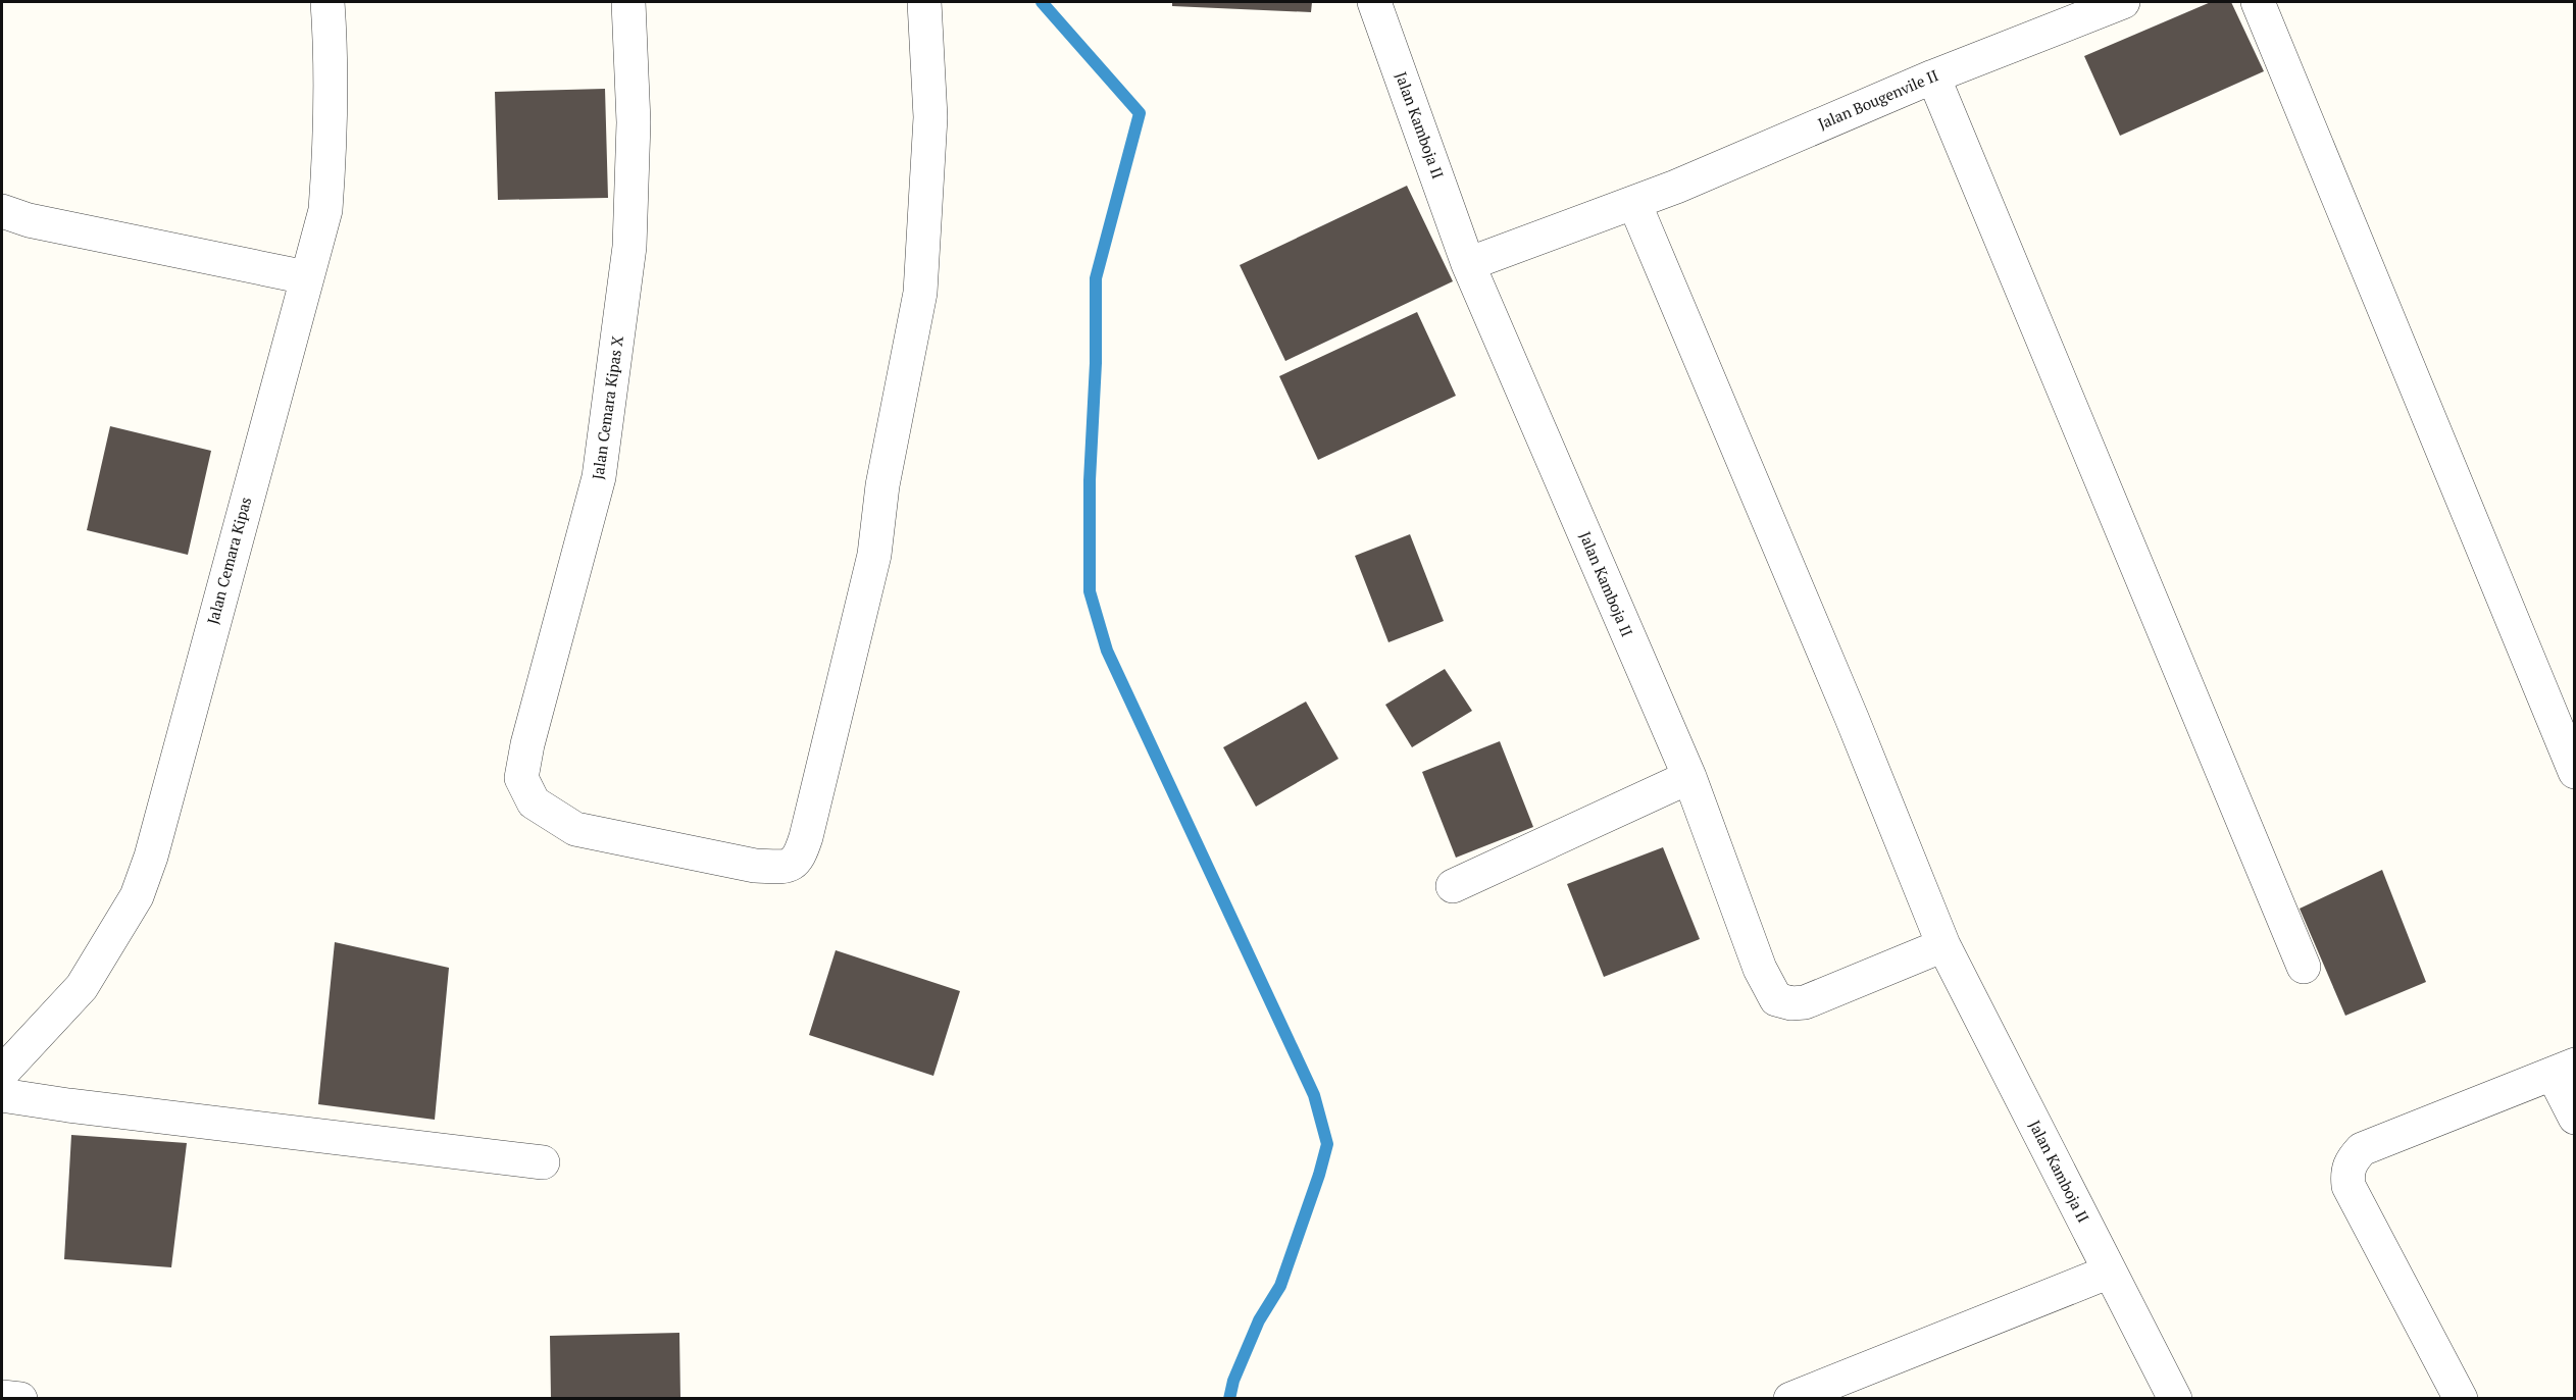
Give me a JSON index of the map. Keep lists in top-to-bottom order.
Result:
{
  "streets": {
    "street": [
      "Jalan Bougenvile II",
      "Jalan Kamboja II",
      "Jalan Cemara Kipas X",
      "Jalan Cemara Kipas"
    ]
  },
  "crossings": [
    ["Jalan Bougenvile II", "Jalan Kamboja II"]
  ]
}
